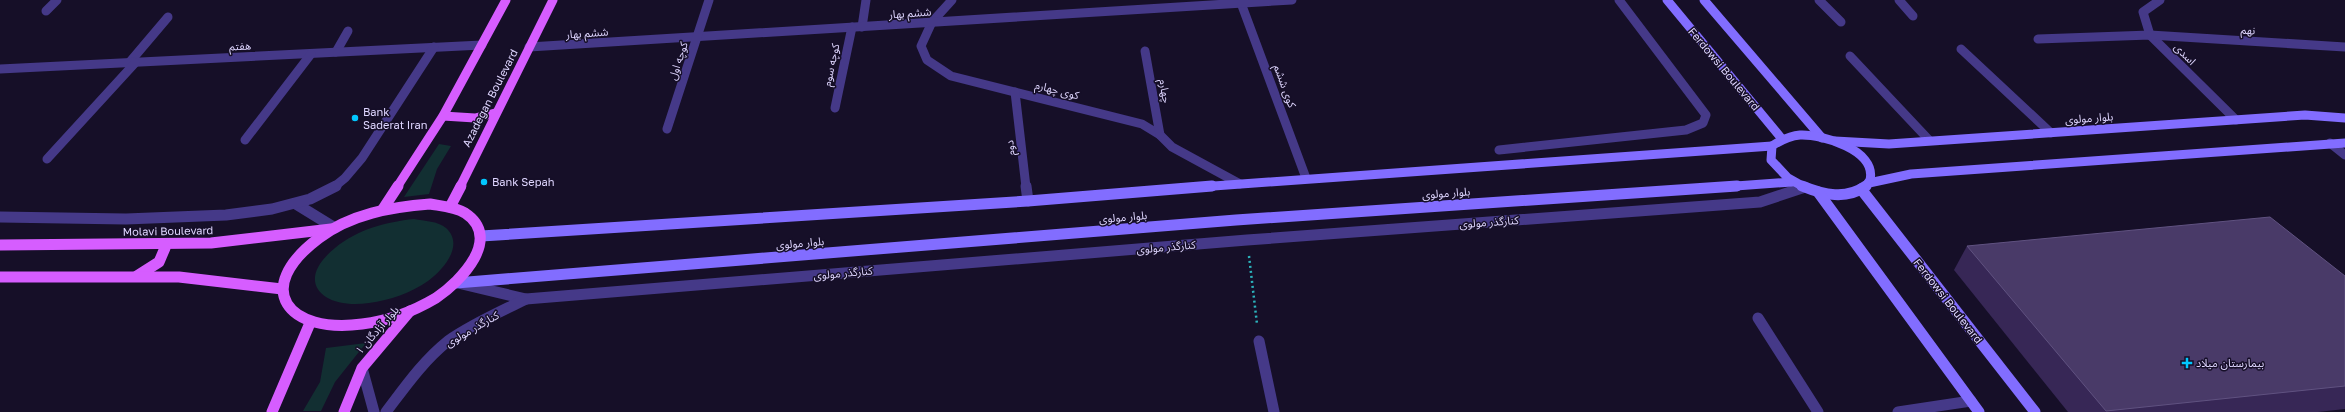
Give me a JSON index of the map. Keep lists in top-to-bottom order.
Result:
{
  "streets": {
    "main road": [
      "Ferdowsi Boulevard",
      "Azadegan Boulevard",
      "بلوار مولوی",
      "Molavi Boulevard",
      "بلوار آزادگان ۱"
    ],
    "street": [
      "ششم بهار",
      "نهم",
      "هفتم",
      "اسدی",
      "کوچه اول",
      "کوچه سوم",
      "کوی ششم",
      "کوی چهارم",
      "چهارم",
      "دوم",
      "کنارگذر مولوی"
    ]
  },
  "crossings": [
    ["ششم بهار", "کوچه اول"],
    ["ششم بهار", "کوچه سوم"],
    ["ششم بهار", "کوی ششم"],
    ["ششم بهار", "کوی چهارم"],
    ["ششم بهار", "Azadegan Boulevard"],
    ["نهم", "اسدی"],
    ["اسدی", "بلوار مولوی"],
    ["کوی چهارم", "چهارم"],
    ["کوی چهارم", "دوم"],
    ["بلوار مولوی", "کنارگذر مولوی"]
  ],
  "places": {
    "other": ["Bank Saderat Iran", "Bank Sepah"],
    "health": ["بیمارستان میلاد"]
  }
}
